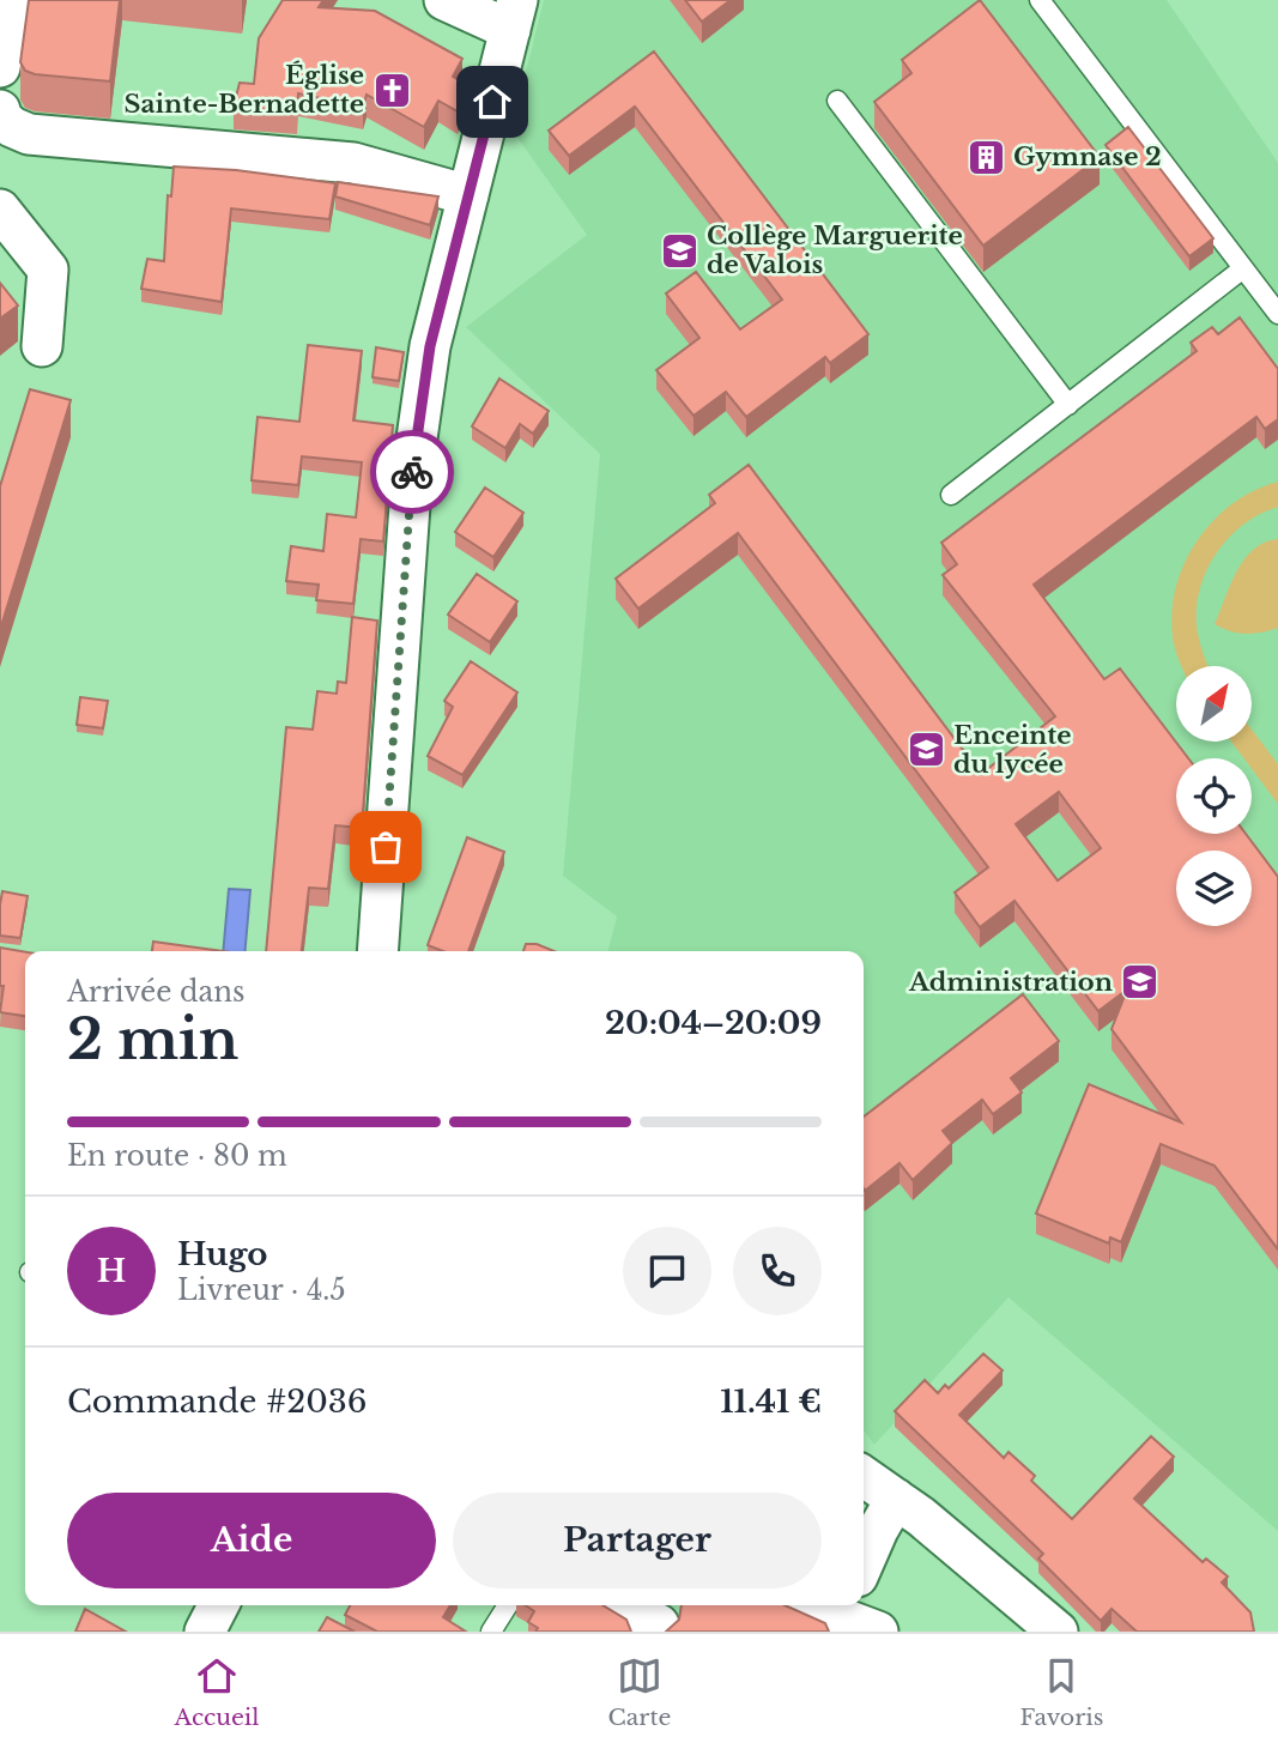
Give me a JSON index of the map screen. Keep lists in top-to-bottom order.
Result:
{
  "places": {
    "church": ["Église Sainte-Bernadette"],
    "building": ["Gymnase 2"],
    "school or university": ["Collège Marguerite de Valois", "Enceinte du lycée", "Administration"]
  },
  "north": "top right",
  "page": {
    "heading": ["2 min", "Arrivée dans", "20:04–20:09"],
    "panel": [
      "Hugo",
      "Livreur · 4.5",
      "Commande #2036",
      "11.41 €"
    ],
    "bar": "En route · 80 m",
    "round": "H",
    "buttons": ["Aide", "Partager"],
    "tabs": ["Accueil", "Carte", "Favoris"]
  }
}
